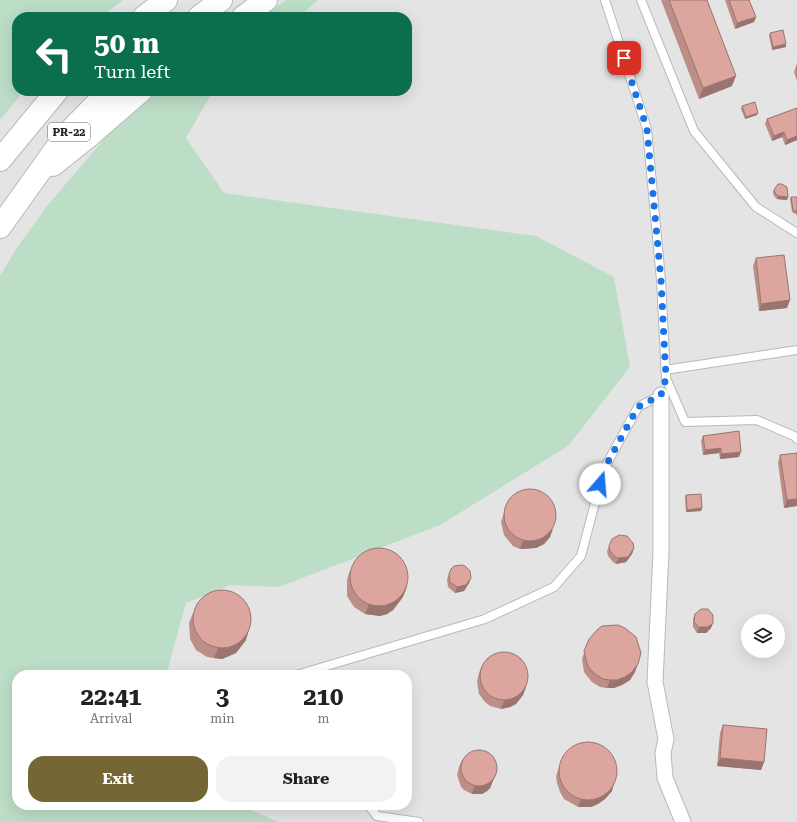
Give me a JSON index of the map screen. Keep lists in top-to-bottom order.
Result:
{
  "streets": {
    "highway": ["PR-22"]
  },
  "page": {
    "turn": ["50 m", "Turn left"],
    "eta": [
      "22:41",
      "Arrival",
      "3",
      "min",
      "210",
      "m"
    ],
    "buttons": ["Exit", "Share"]
  }
}
